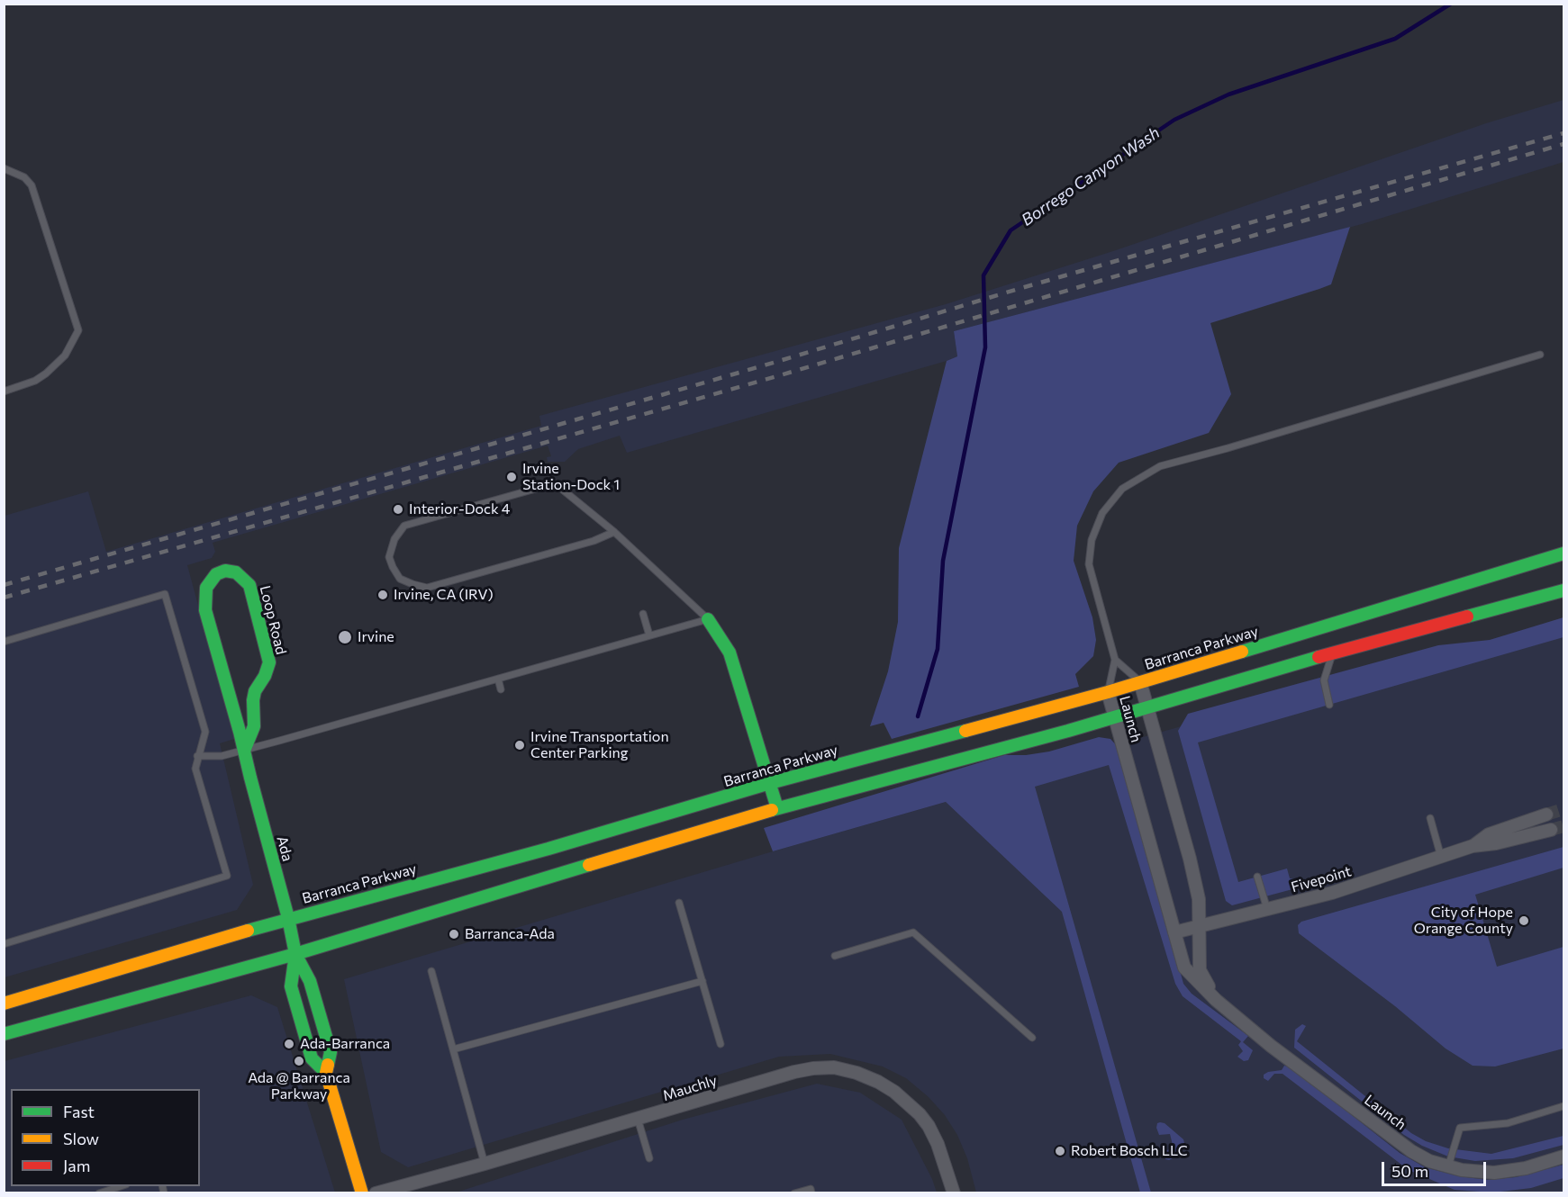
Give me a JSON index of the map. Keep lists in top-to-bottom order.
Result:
{
  "streets": {
    "main road": ["Loop Road", "Barranca Parkway", "Ada"],
    "street": ["Launch", "Fivepoint", "Mauchly"]
  },
  "crossings": [
    ["Loop Road", "Ada"],
    ["Barranca Parkway", "Launch"],
    ["Barranca Parkway", "Ada"],
    ["Launch", "Fivepoint"]
  ],
  "water": ["Borrego Canyon Wash"],
  "places": [
    "Irvine Station-Dock 1",
    "Interior-Dock 4",
    "Irvine, CA (IRV)",
    "Irvine",
    "Irvine Transportation Center Parking",
    "City of Hope Orange County",
    "Barranca-Ada",
    "Ada-Barranca",
    "Ada @ Barranca Parkway",
    "Robert Bosch LLC"
  ],
  "legend": ["Fast", "Slow", "Jam"],
  "scale_bar": "50 m"
}
